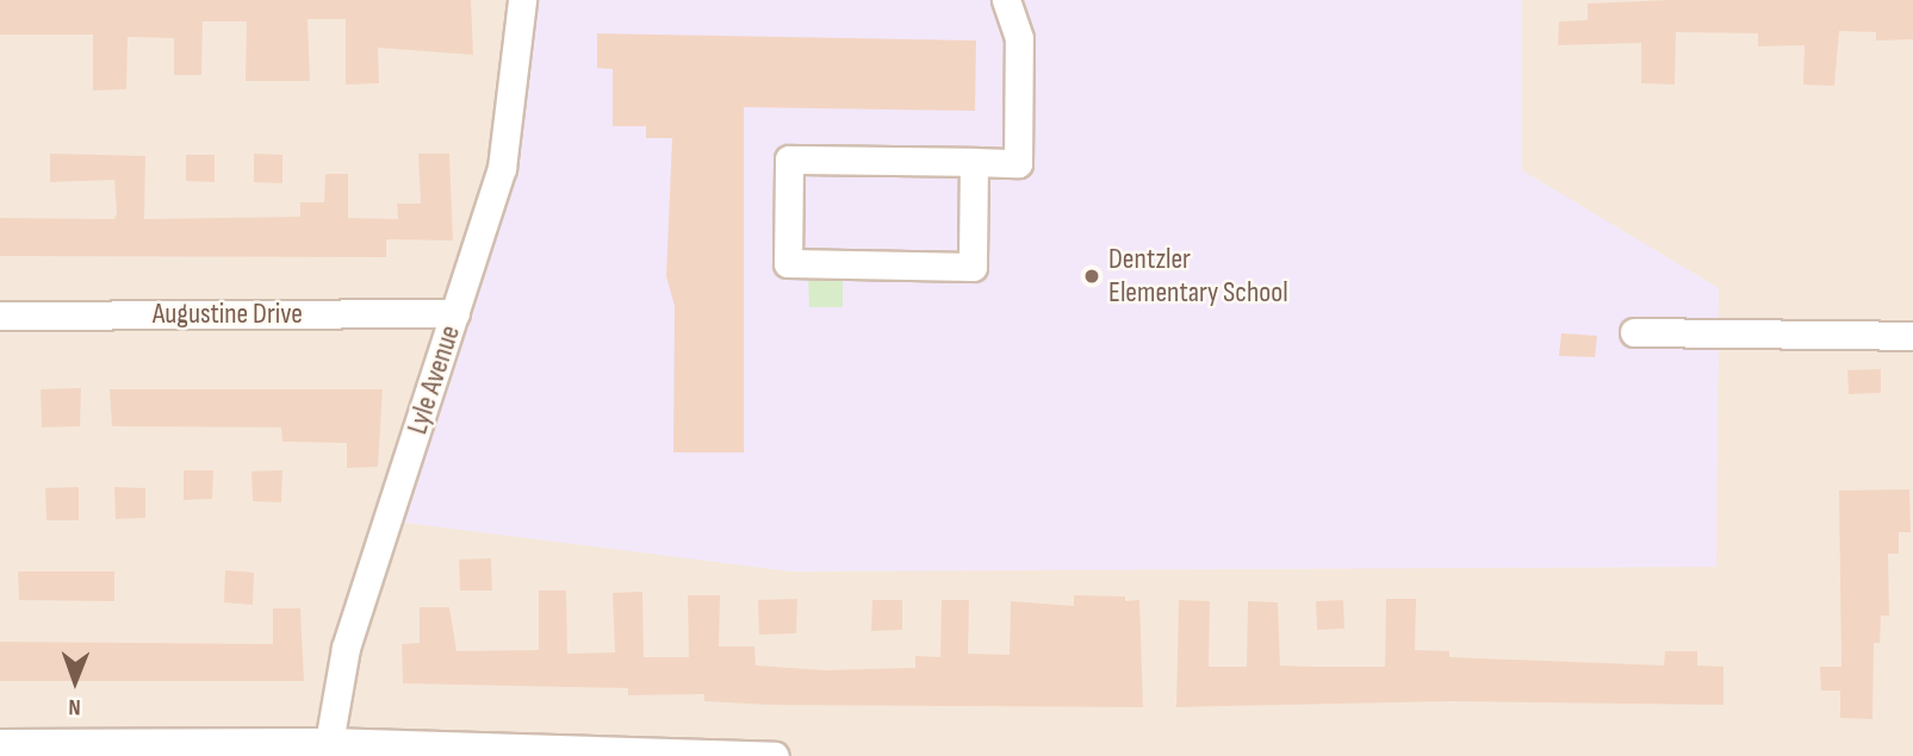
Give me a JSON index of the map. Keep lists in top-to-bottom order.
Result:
{
  "streets": {
    "street": ["Augustine Drive", "Lyle Avenue"]
  },
  "crossings": [
    ["Augustine Drive", "Lyle Avenue"]
  ],
  "places": ["Dentzler Elementary School"],
  "north": "bottom"
}
